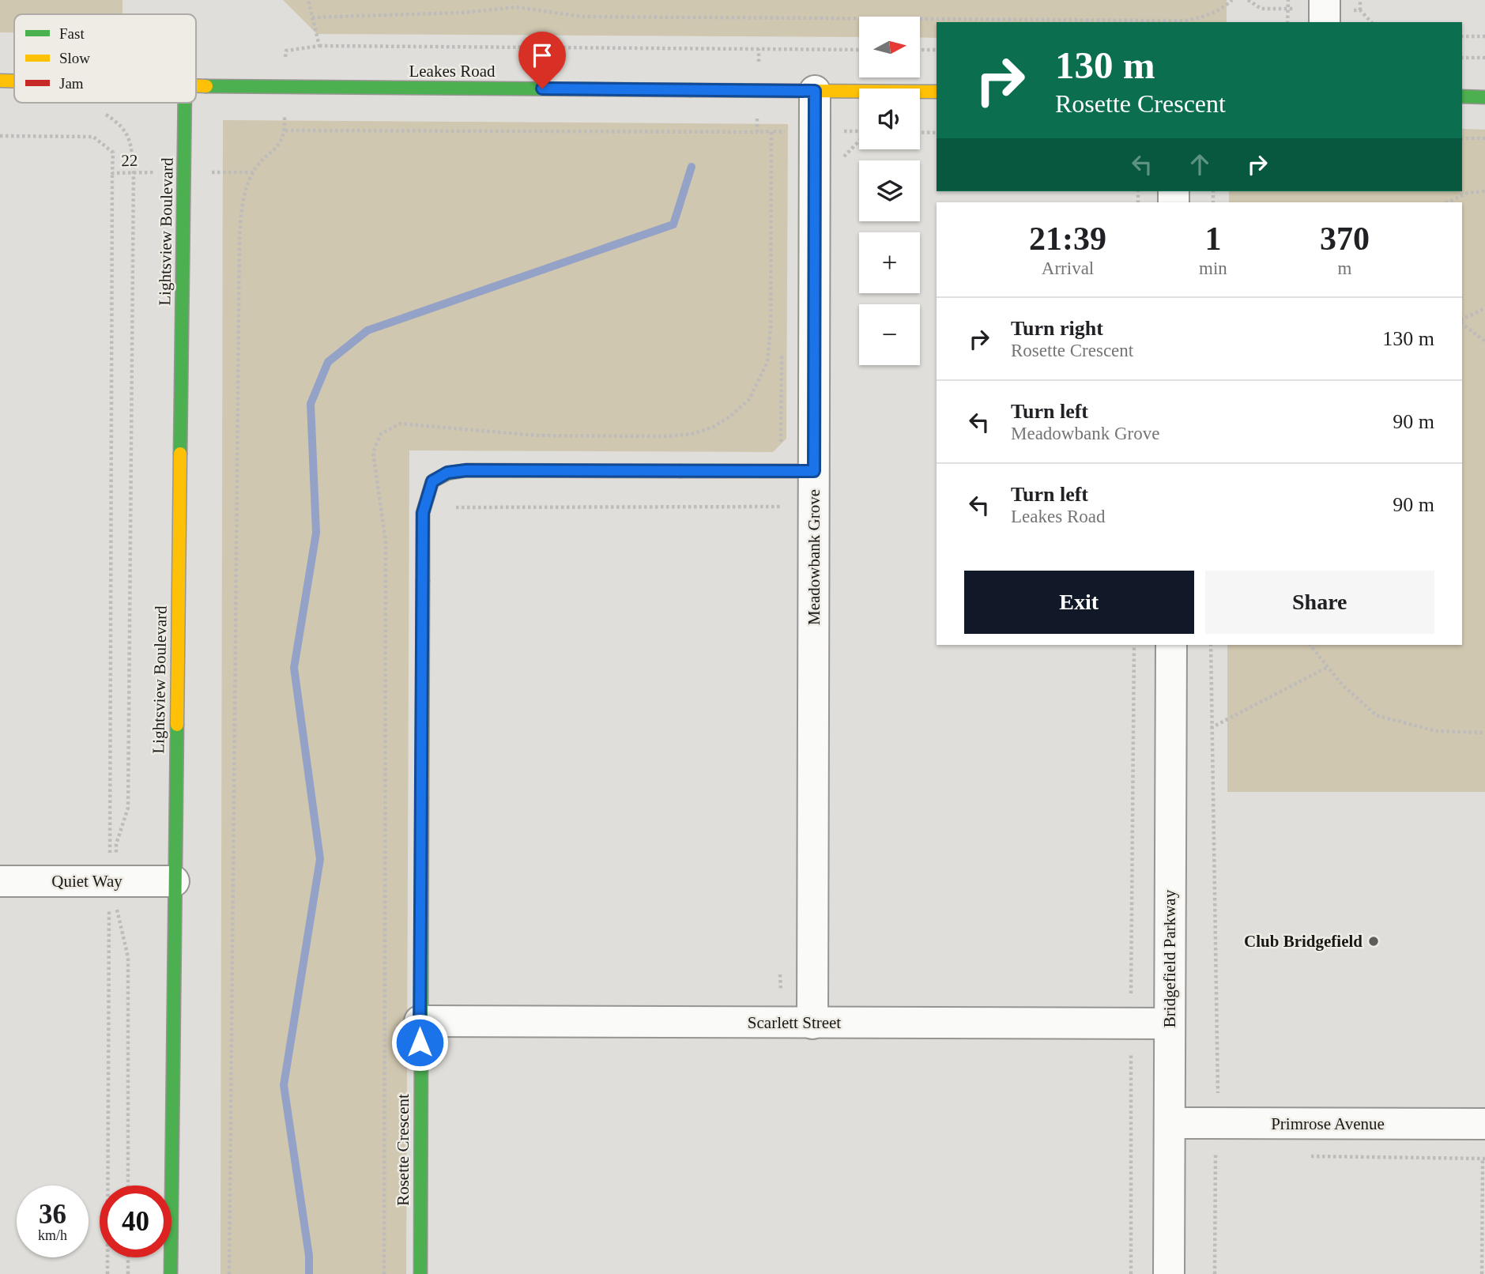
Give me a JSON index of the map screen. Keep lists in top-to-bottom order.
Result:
{
  "streets": {
    "street": [
      "Leakes Road",
      "Lightsview Boulevard",
      "Meadowbank Grove",
      "Quiet Way",
      "Bridgefield Parkway",
      "Scarlett Street",
      "Primrose Avenue",
      "Rosette Crescent"
    ],
    "path": ["22"]
  },
  "crossings": [
    ["Leakes Road", "Meadowbank Grove"],
    ["22", "Lightsview Boulevard"],
    ["Lightsview Boulevard", "Quiet Way"],
    ["Meadowbank Grove", "Scarlett Street"],
    ["Meadowbank Grove", "Rosette Crescent"],
    ["Bridgefield Parkway", "Scarlett Street"],
    ["Bridgefield Parkway", "Primrose Avenue"],
    ["Scarlett Street", "Rosette Crescent"]
  ],
  "places": ["Club Bridgefield"],
  "legend": ["Fast", "Slow", "Jam"],
  "north": "right",
  "page": {
    "map_buttons": ["+", "−"],
    "turn": ["130 m", "Rosette Crescent"],
    "eta": [
      "21:39",
      "Arrival",
      "1",
      "min",
      "370",
      "m"
    ],
    "list": [
      {
        "name": "Turn right",
        "note": "Rosette Crescent",
        "value": "130 m"
      },
      {
        "name": "Turn left",
        "note": "Meadowbank Grove",
        "value": "90 m"
      },
      {
        "name": "Turn left",
        "note": "Leakes Road",
        "value": "90 m"
      }
    ],
    "buttons": ["Exit", "Share"],
    "speed": "36 km/h",
    "limit": "40"
  }
}
